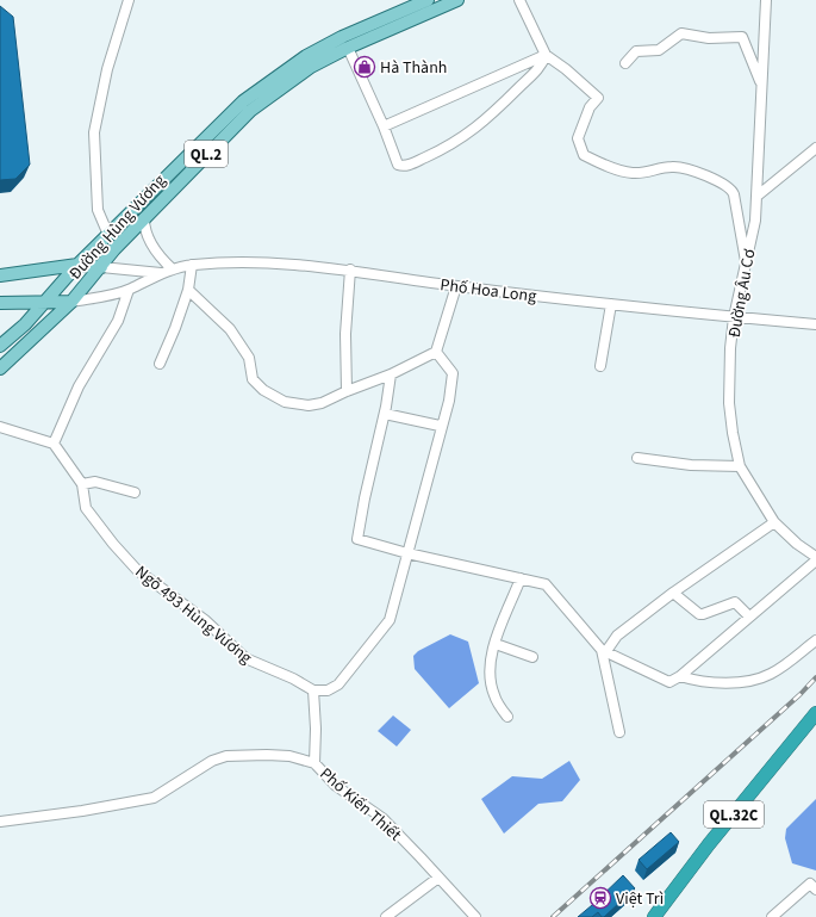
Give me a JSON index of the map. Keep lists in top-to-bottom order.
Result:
{
  "streets": {
    "highway": ["QL.32C"],
    "main road": ["QL.2", "Đường Hùng Vương"],
    "street": [
      "Phố Hoa Long",
      "Đường Âu Cơ",
      "Ngõ 493 Hùng Vương",
      "Phố Kiến Thiết"
    ]
  },
  "crossings": [
    ["Đường Hùng Vương", "Phố Hoa Long"],
    ["Phố Hoa Long", "Đường Âu Cơ"]
  ],
  "places": {
    "shop": ["Hà Thành"],
    "station": ["Việt Trì"]
  }
}
